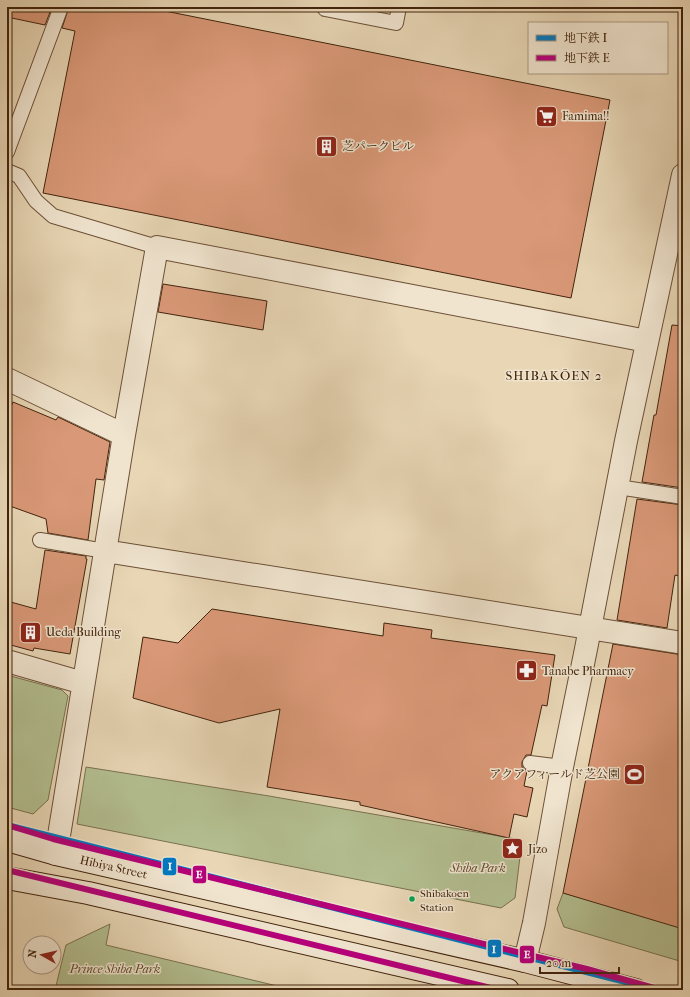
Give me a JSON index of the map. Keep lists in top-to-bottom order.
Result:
{
  "streets": {
    "street": ["Hibiya Street"]
  },
  "districts": ["SHIBAKŌEN 2"],
  "parks": ["Shiba Park", "Prince Shiba Park"],
  "places": {
    "supermarket": ["Famima!!"],
    "building": ["芝パークビル", "Ueda Building"],
    "pharmacy": ["Tanabe Pharmacy"],
    "sports": ["アクアフィールド芝公園"],
    "place": ["Jizo"],
    "other": ["Shibakoen Station"]
  },
  "lines": ["metro line I", "metro line E"],
  "legend": ["地下鉄 I", "地下鉄 E"],
  "scale_bar": "20 m",
  "north": "left"
}
